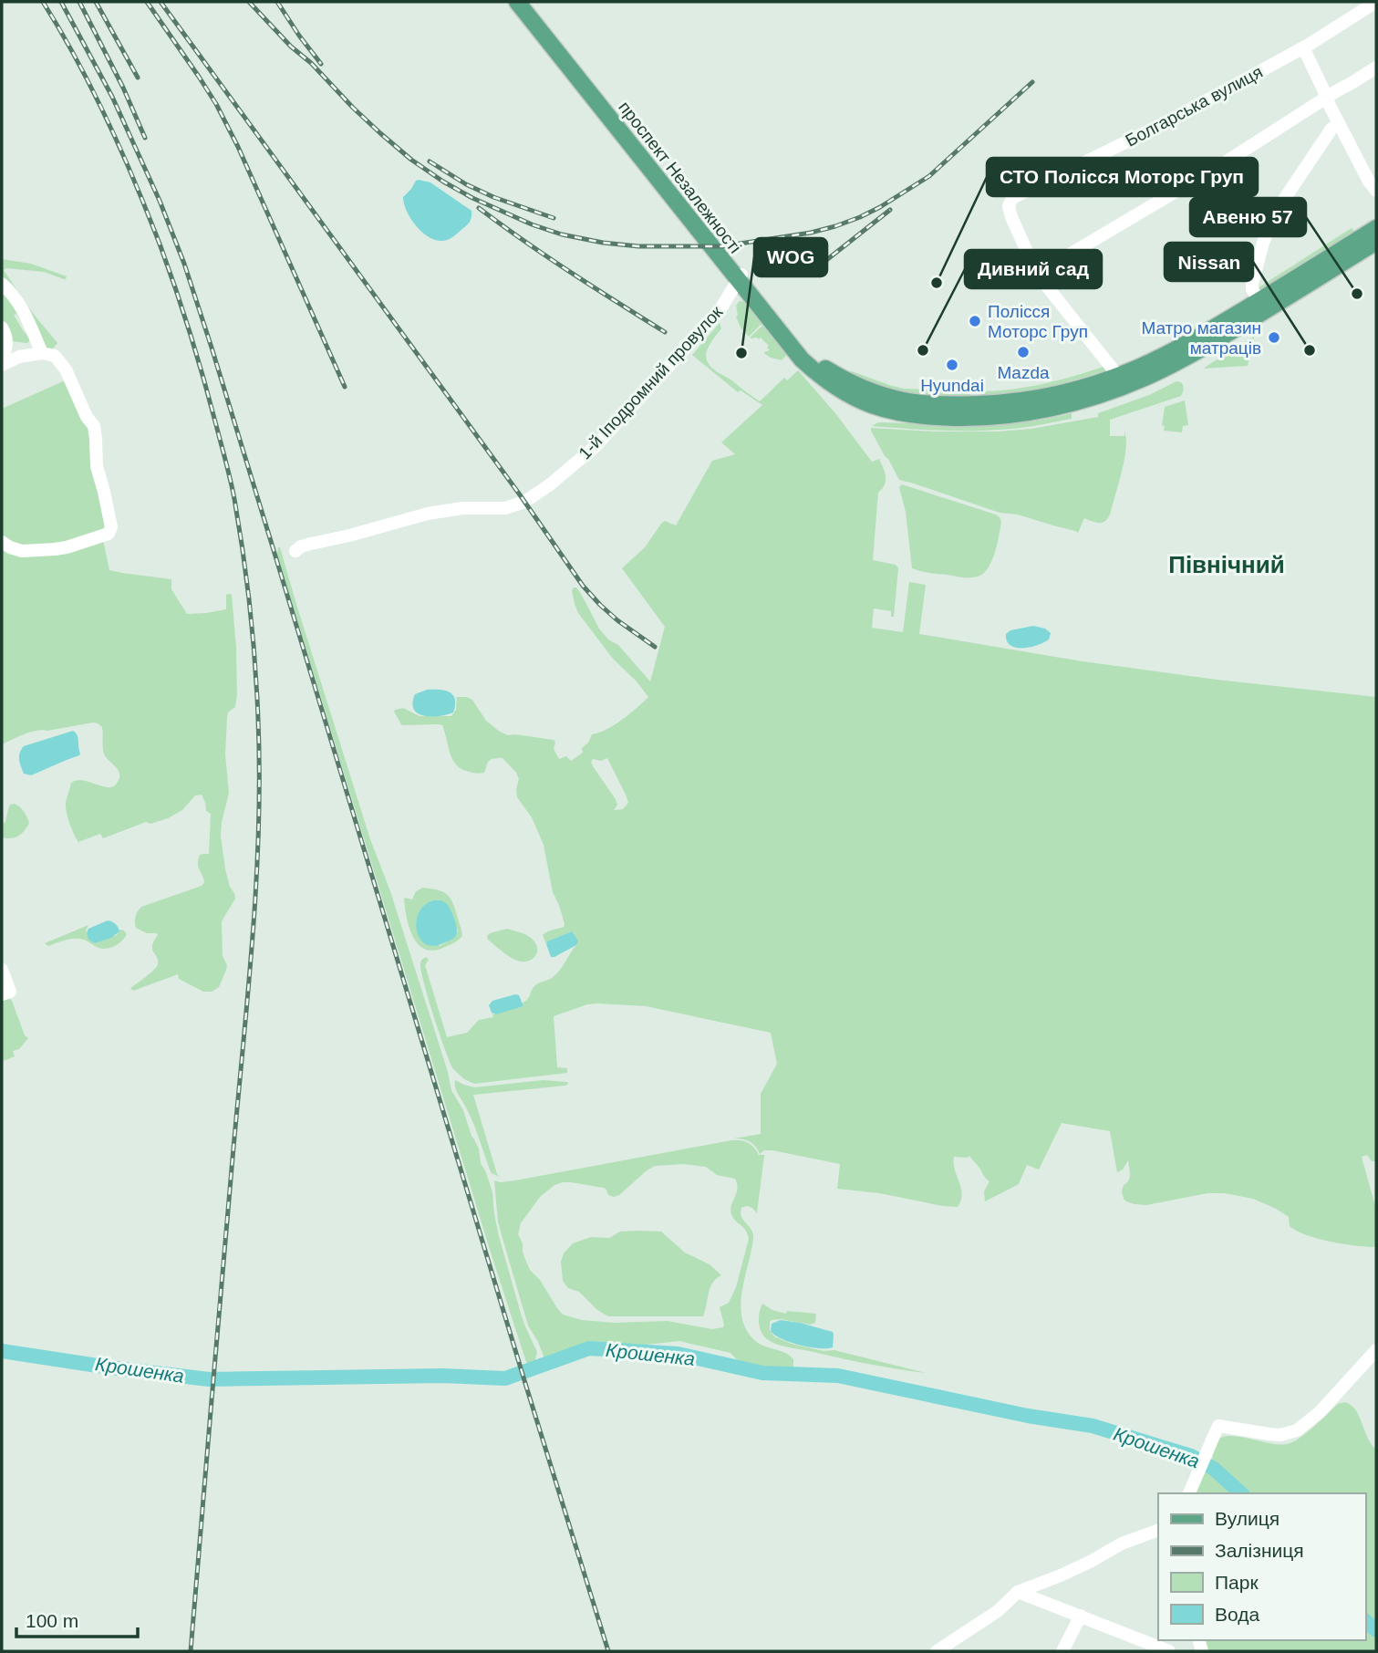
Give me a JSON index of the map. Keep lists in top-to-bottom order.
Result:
{
  "streets": {
    "main road": ["проспект Незалежності"],
    "street": ["Болгарська вулиця", "1-й Іподромний провулок"]
  },
  "crossings": [
    ["проспект Незалежності", "1-й Іподромний провулок"]
  ],
  "districts": ["Північний"],
  "water": ["Крошенка"],
  "places": [
    "СТО Полісся Моторс Груп",
    "Авеню 57",
    "Полісся Моторс Груп",
    "Матро магазин матраців",
    "Дивний сад",
    "Nissan",
    "Mazda",
    "WOG",
    "Hyundai"
  ],
  "legend": [
    "Вулиця",
    "Залізниця",
    "Парк",
    "Вода"
  ],
  "scale_bar": "100 m"
}
